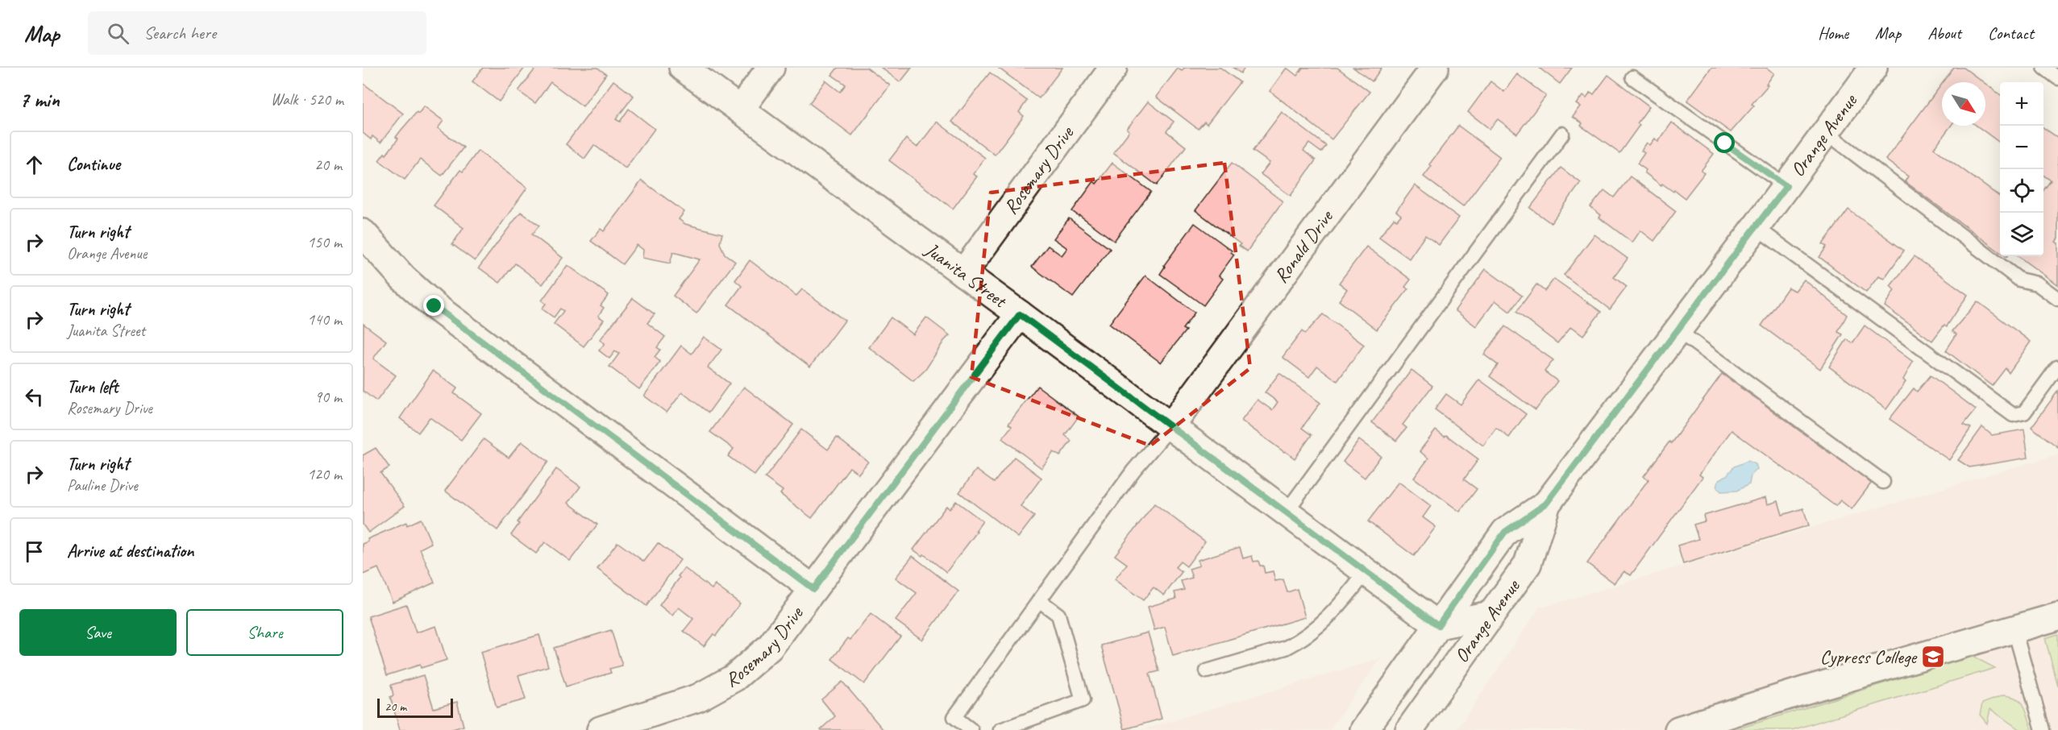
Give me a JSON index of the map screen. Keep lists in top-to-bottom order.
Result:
{
  "streets": {
    "street": [
      "Orange Avenue",
      "Rosemary Drive",
      "Ronald Drive",
      "Juanita Street"
    ]
  },
  "crossings": [
    ["Orange Avenue", "Juanita Street"],
    ["Rosemary Drive", "Juanita Street"],
    ["Ronald Drive", "Juanita Street"]
  ],
  "places": {
    "school or university": ["Cypress College"]
  },
  "scale_bar": "20 m",
  "north": "bottom right",
  "page": {
    "header": "Map",
    "search": "Search here",
    "nav": [
      "Home",
      "Map",
      "About",
      "Contact"
    ],
    "heading": ["7 min", "Walk · 520 m"],
    "map_buttons": ["+", "−"],
    "list": [
      ["Continue", "20 m"],
      ["Turn right", "Orange Avenue", "150 m"],
      ["Turn right", "Juanita Street", "140 m"],
      ["Turn left", "Rosemary Drive", "90 m"],
      ["Turn right", "Pauline Drive", "120 m"],
      "Arrive at destination"
    ],
    "buttons": ["Save", "Share"],
    "scale": "20 m"
  }
}
